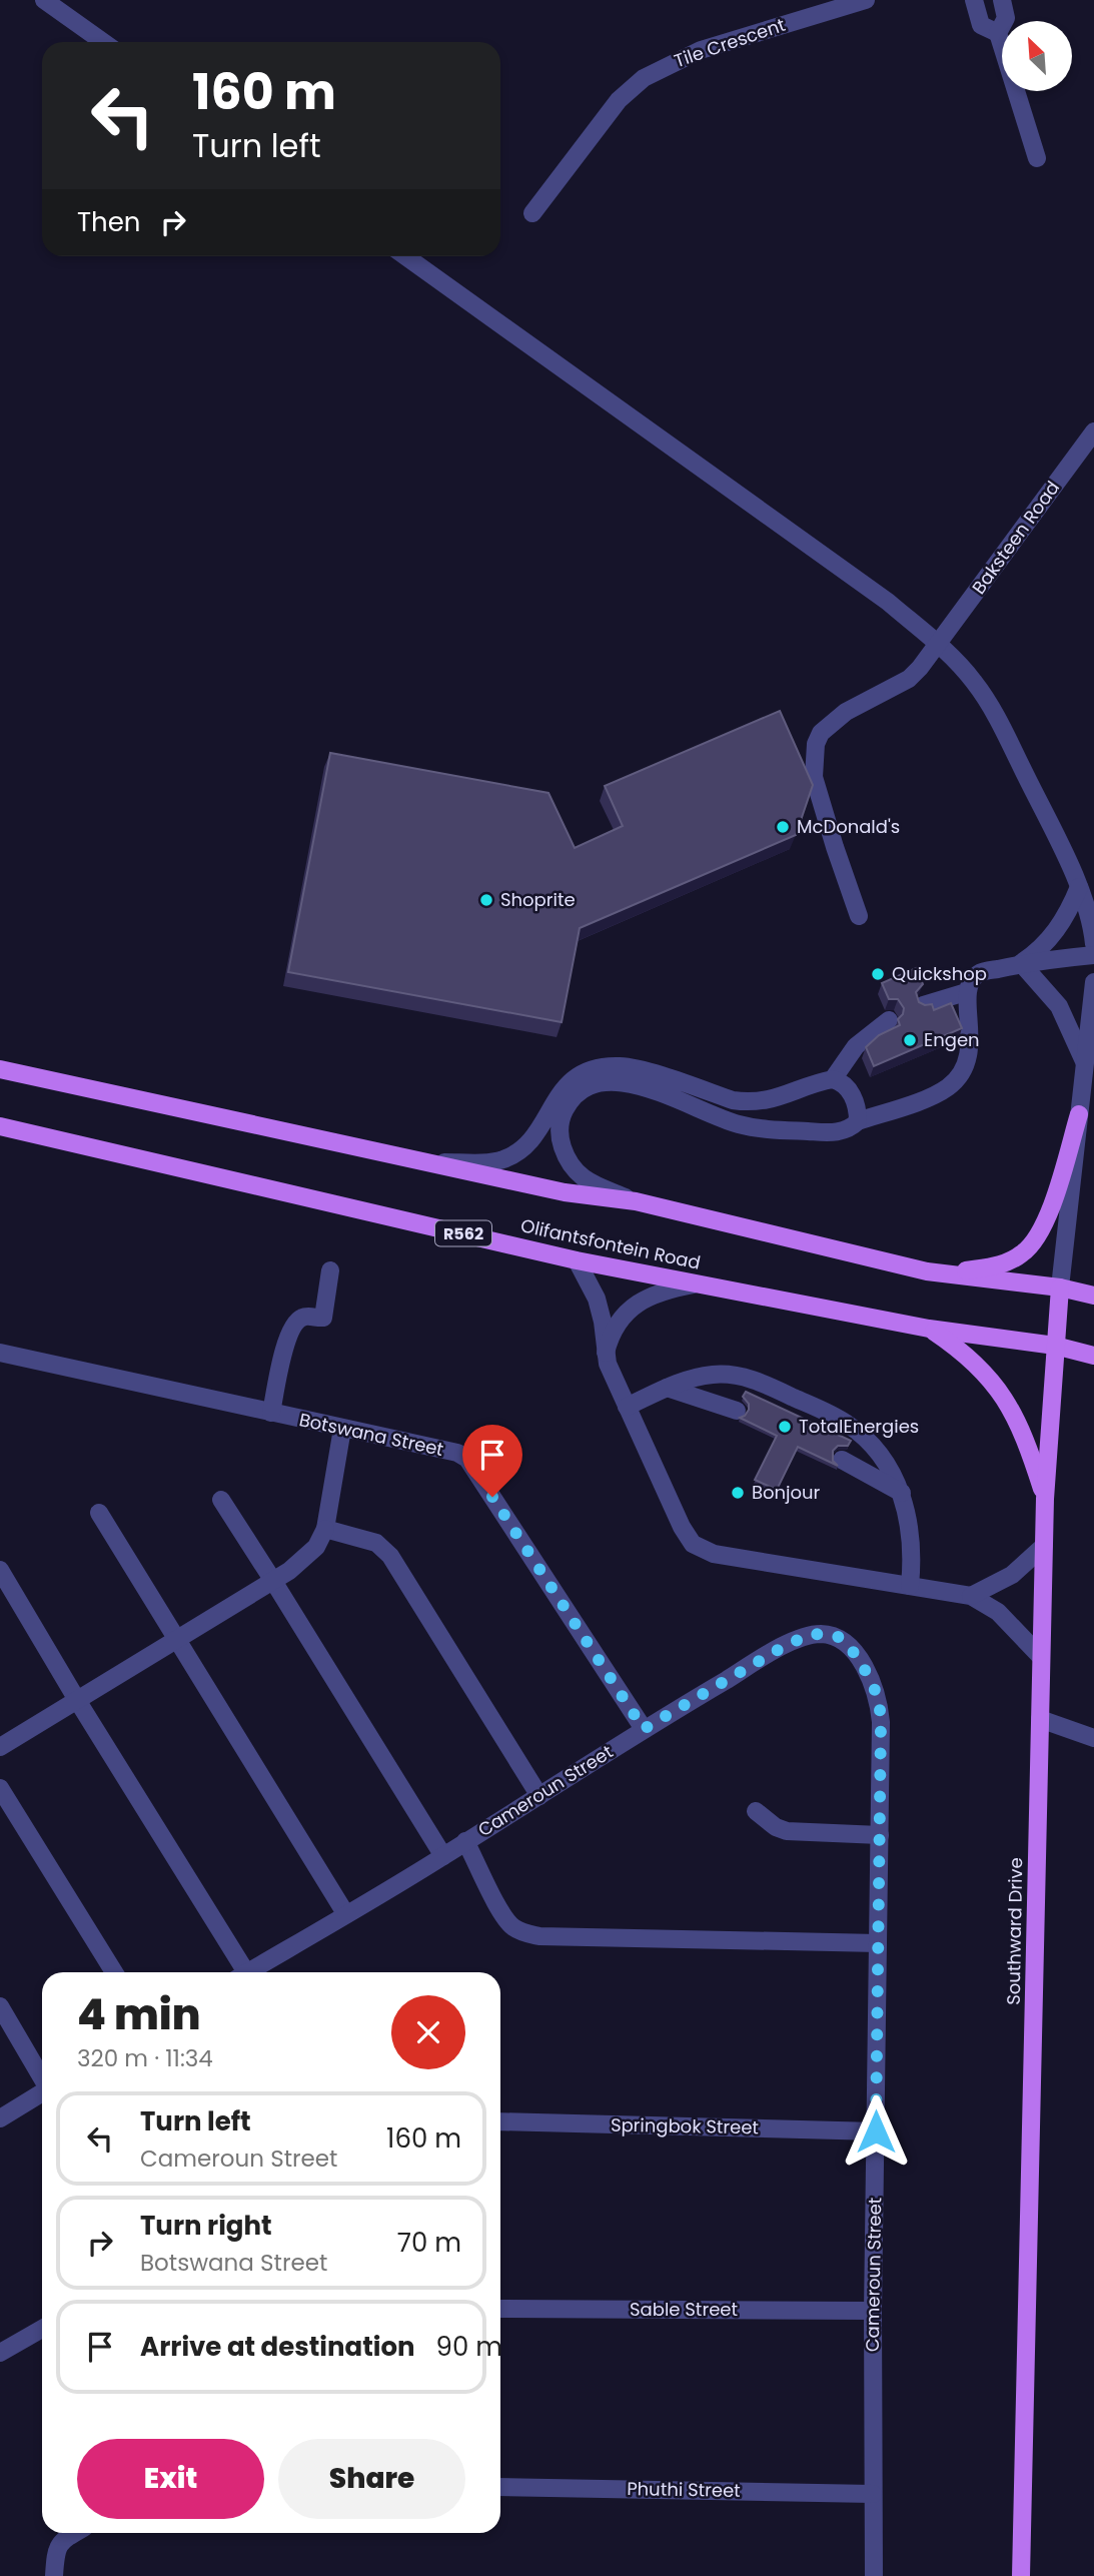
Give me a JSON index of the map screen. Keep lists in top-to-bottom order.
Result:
{
  "streets": {
    "main road": ["R562", "Olifantsfontein Road", "Southward Drive"],
    "street": [
      "Tile Crescent",
      "Baksteen Road",
      "Botswana Street",
      "Cameroun Street",
      "Springbok Street",
      "Sable Street",
      "Phuthi Street"
    ]
  },
  "crossings": [
    ["Olifantsfontein Road", "Southward Drive"],
    ["Botswana Street", "Cameroun Street"],
    ["Cameroun Street", "Springbok Street"],
    ["Cameroun Street", "Sable Street"],
    ["Cameroun Street", "Phuthi Street"]
  ],
  "places": [
    "McDonald's",
    "Shoprite",
    "Quickshop",
    "Engen",
    "TotalEnergies",
    "Bonjour"
  ],
  "north": "top left",
  "page": {
    "turn": ["160 m", "Turn left"],
    "then": "Then",
    "heading": ["4 min", "320 m · 11:34"],
    "list": [
      {
        "name": "Turn left",
        "note": "Cameroun Street",
        "value": "160 m"
      },
      {
        "name": "Turn right",
        "note": "Botswana Street",
        "value": "70 m"
      },
      {
        "name": "Arrive at destination",
        "value": "90 m"
      }
    ],
    "buttons": ["Exit", "Share"]
  }
}
